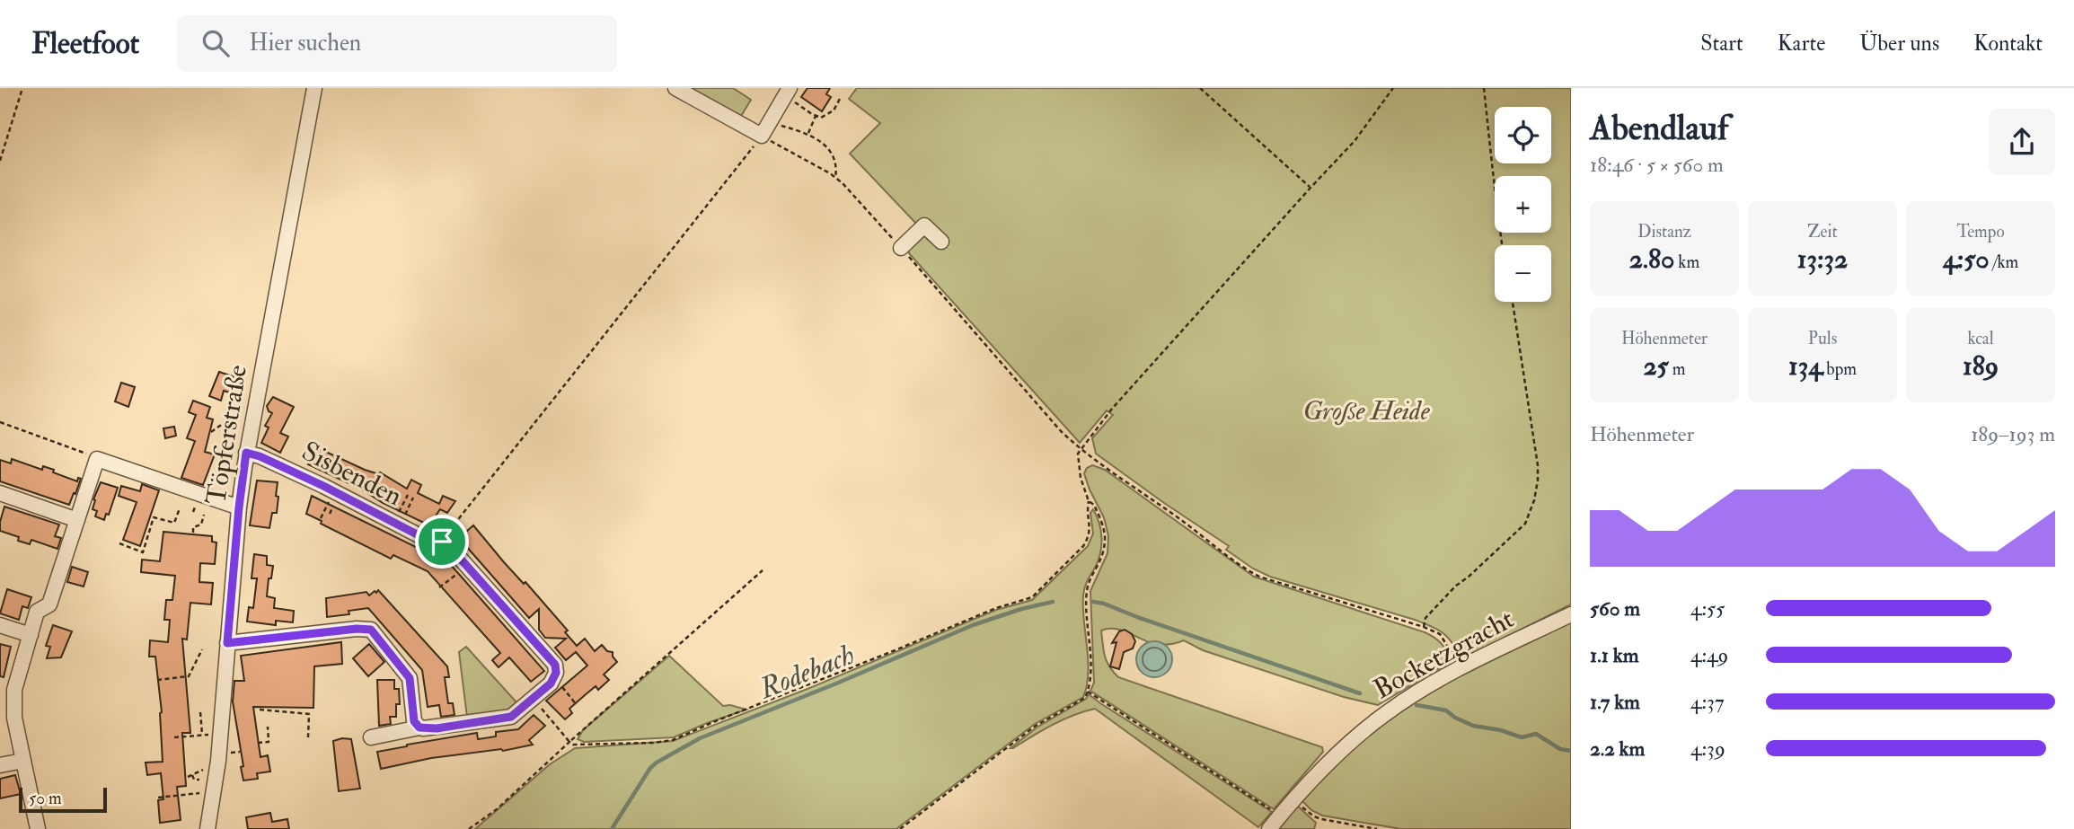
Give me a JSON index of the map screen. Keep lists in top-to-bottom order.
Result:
{
  "streets": {
    "street": ["Töpferstraße", "Sisbenden", "Bocketzgracht"]
  },
  "crossings": [
    ["Töpferstraße", "Sisbenden"]
  ],
  "water": ["Rodebach"],
  "parks": ["Große Heide"],
  "scale_bar": "50 m",
  "page": {
    "header": "Fleetfoot",
    "search": "Hier suchen",
    "nav": [
      "Start",
      "Karte",
      "Über uns",
      "Kontakt"
    ],
    "heading": ["Abendlauf", "18:46 · 5 × 560 m"],
    "map_buttons": ["+", "−"],
    "stats": [
      ["Distanz", "2.80 km"],
      ["Zeit", "13:32"],
      ["Tempo", "4:50 /km"],
      ["Höhenmeter", "25 m"],
      ["Puls", "134 bpm"],
      ["kcal", "189"]
    ],
    "chart": ["Höhenmeter", "189–193 m"],
    "list": [
      {
        "name": "560 m",
        "note": "4:55"
      },
      {
        "name": "1.1 km",
        "note": "4:49"
      },
      {
        "name": "1.7 km",
        "note": "4:37"
      },
      {
        "name": "2.2 km",
        "note": "4:39"
      }
    ],
    "scale": "50 m"
  }
}
